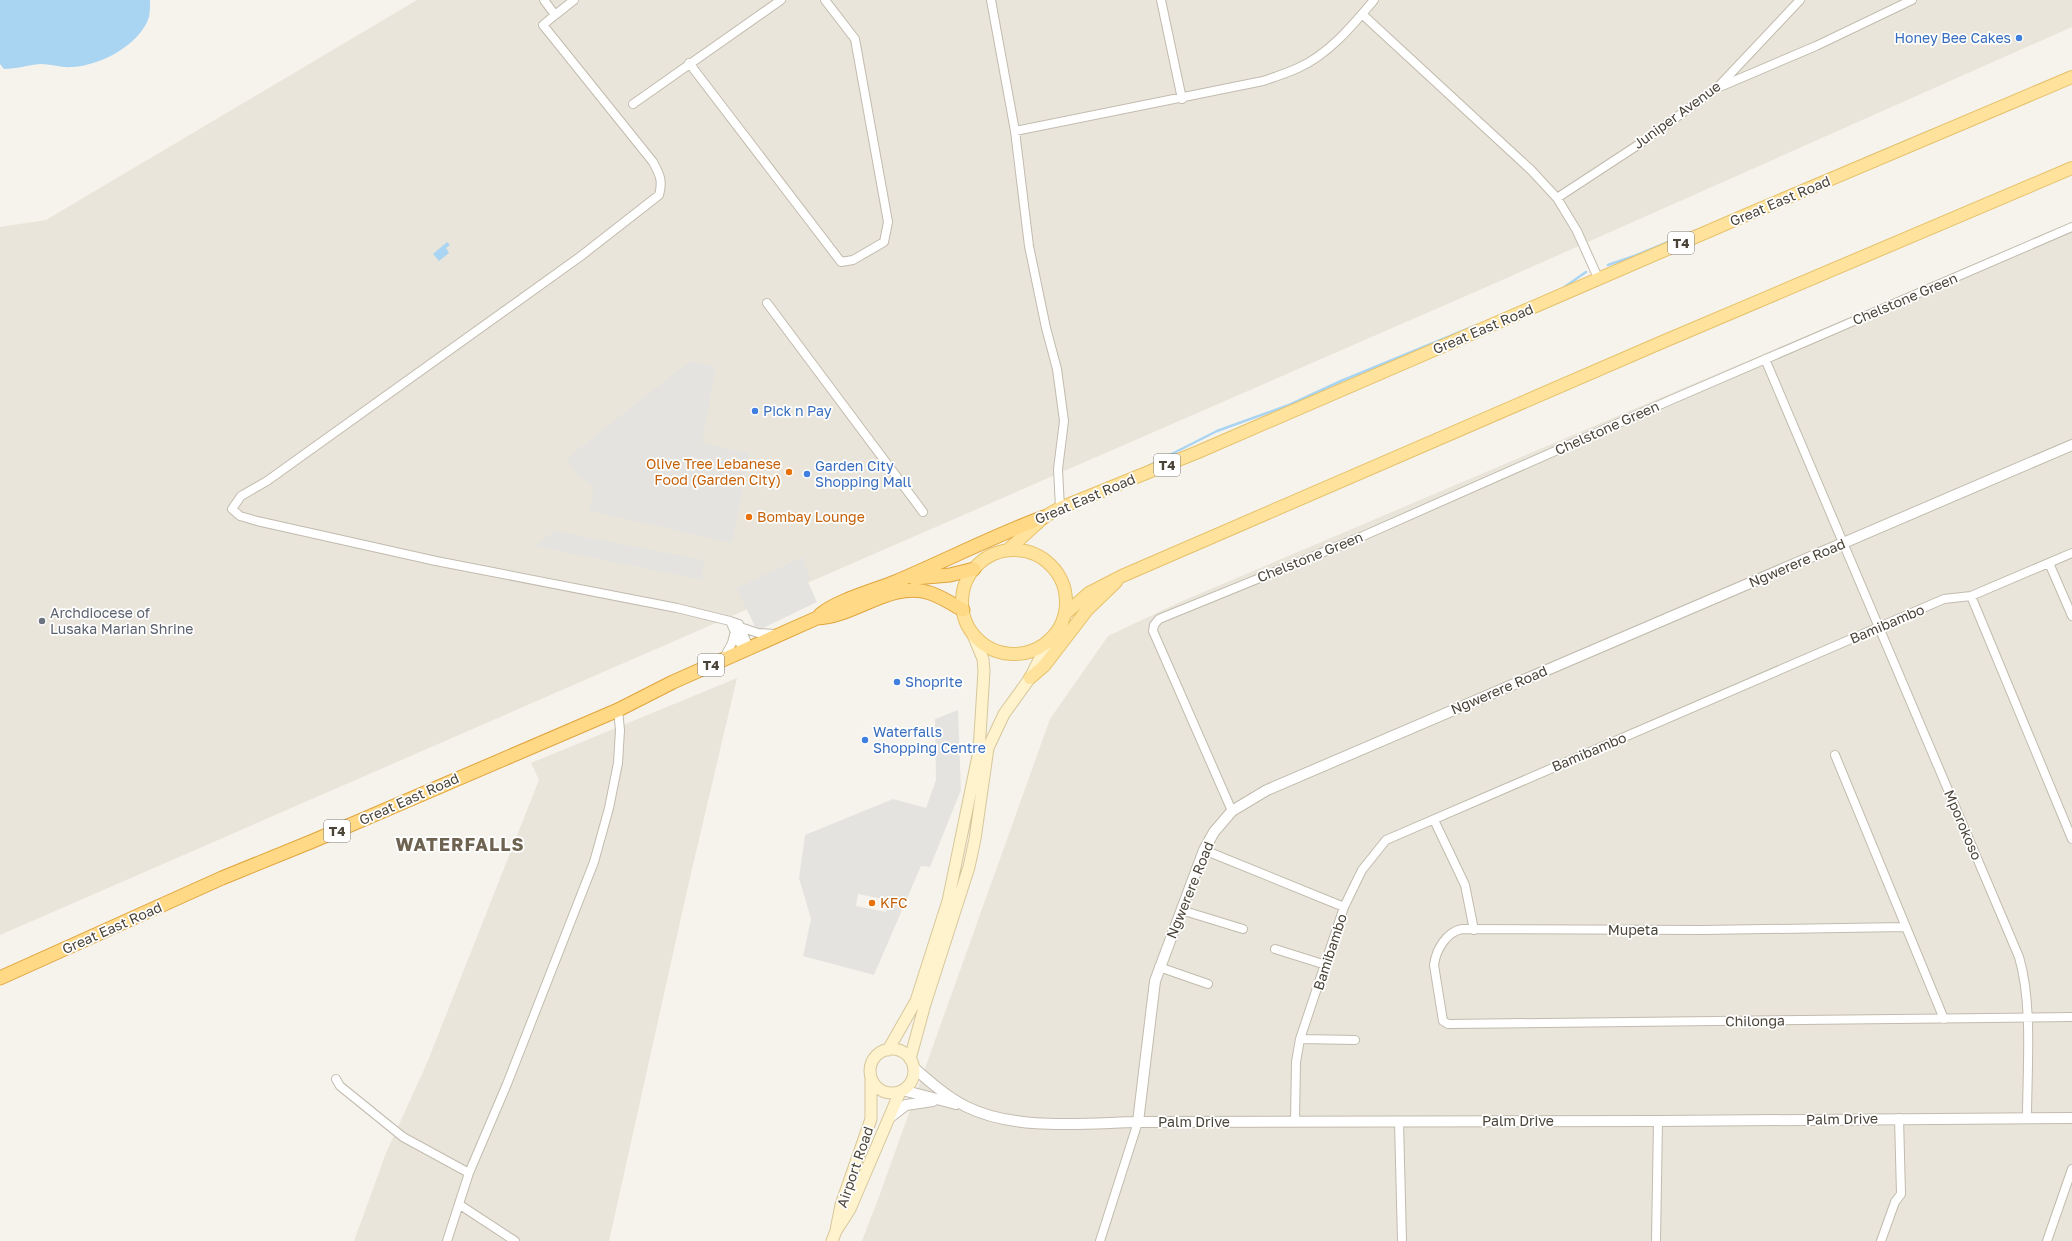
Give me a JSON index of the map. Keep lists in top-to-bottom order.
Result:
{
  "streets": {
    "highway": ["Great East Road", "T4"],
    "main road": ["Airport Road"],
    "street": [
      "Juniper Avenue",
      "Chelstone Green",
      "Ngwerere Road",
      "Bamibambo",
      "Mporokoso",
      "Mupeta",
      "Chilonga",
      "Palm Drive"
    ]
  },
  "crossings": [
    ["Great East Road", "T4"],
    ["Chelstone Green", "Ngwerere Road"],
    ["Chelstone Green", "Mporokoso"],
    ["Ngwerere Road", "Mporokoso"],
    ["Ngwerere Road", "Palm Drive"],
    ["Bamibambo", "Mporokoso"],
    ["Bamibambo", "Palm Drive"],
    ["Mporokoso", "Chilonga"],
    ["Mporokoso", "Palm Drive"],
    ["Mupeta", "Chilonga"],
    ["Palm Drive", "Airport Road"]
  ],
  "districts": ["WATERFALLS"],
  "places": [
    "Honey Bee Cakes",
    "Pick n Pay",
    "Olive Tree Lebanese Food (Garden City)",
    "Garden City Shopping Mall",
    "Bombay Lounge",
    "Archdiocese of Lusaka Marian Shrine",
    "Shoprite",
    "Waterfalls Shopping Centre",
    "KFC"
  ]
}
